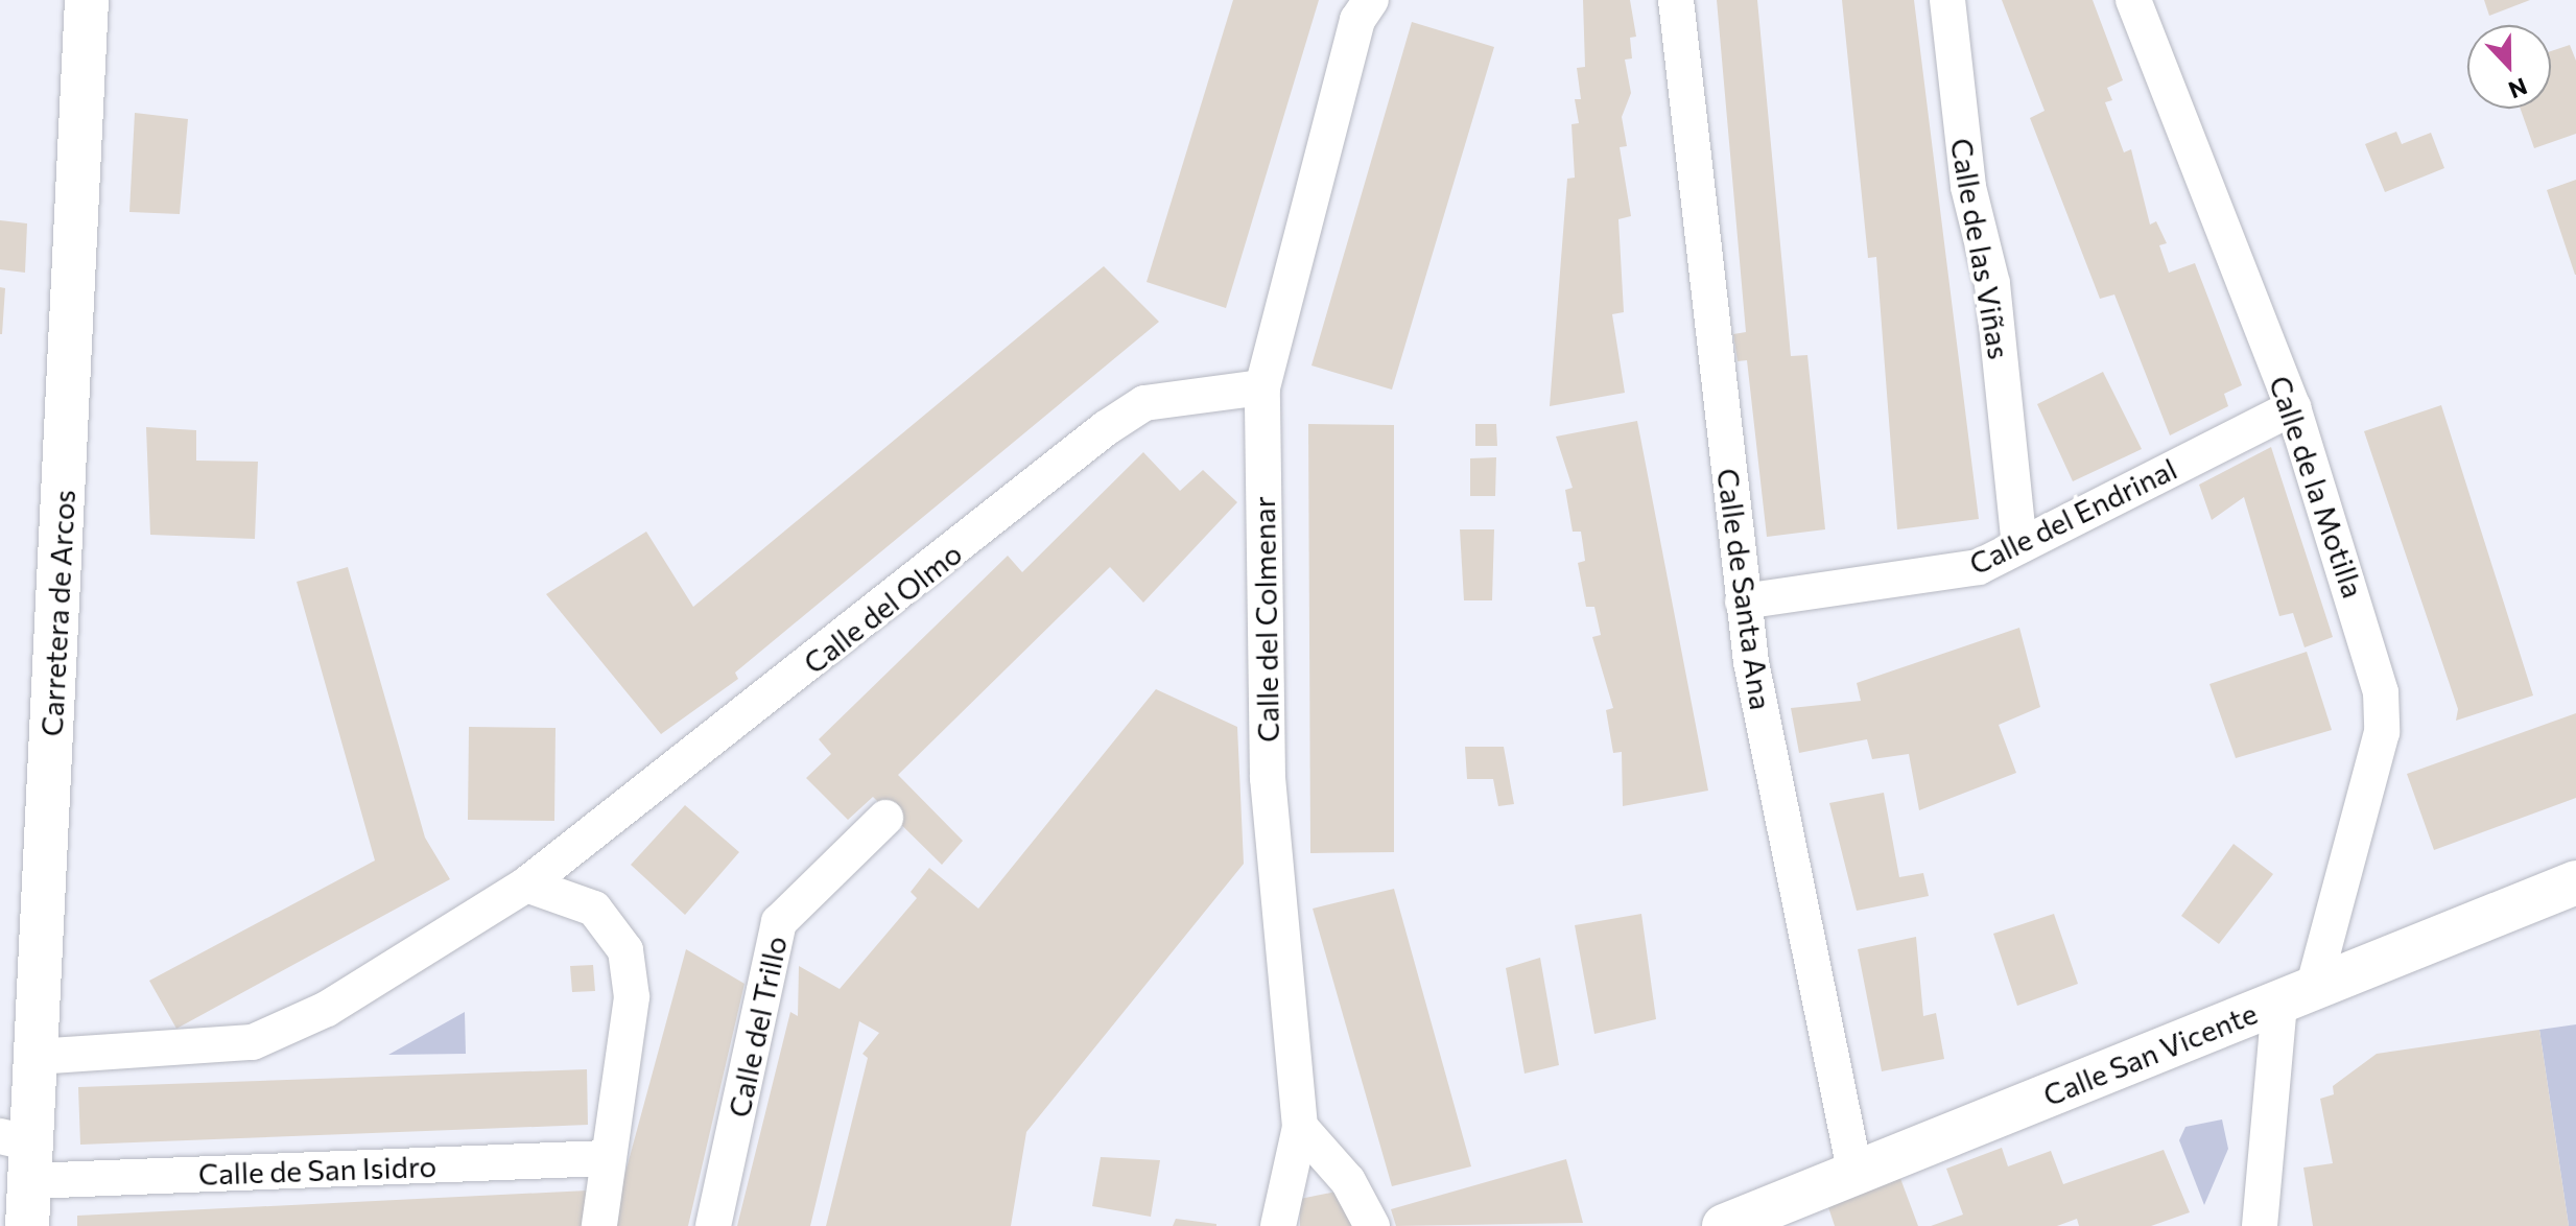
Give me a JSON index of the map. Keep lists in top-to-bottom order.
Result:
{
  "streets": {
    "street": [
      "Calle de las Viñas",
      "Calle de la Motilla",
      "Calle del Endrinal",
      "Calle de Santa Ana",
      "Calle del Olmo",
      "Carretera de Arcos",
      "Calle del Colmenar",
      "Calle del Trillo",
      "Calle San Vicente",
      "Calle de San Isidro"
    ]
  },
  "crossings": [
    ["Calle de las Viñas", "Calle del Endrinal"],
    ["Calle de la Motilla", "Calle del Endrinal"],
    ["Calle de la Motilla", "Calle San Vicente"],
    ["Calle del Endrinal", "Calle de Santa Ana"],
    ["Calle de Santa Ana", "Calle San Vicente"],
    ["Calle del Olmo", "Carretera de Arcos"],
    ["Calle del Olmo", "Calle del Colmenar"],
    ["Carretera de Arcos", "Calle de San Isidro"]
  ],
  "north": "bottom"
}
